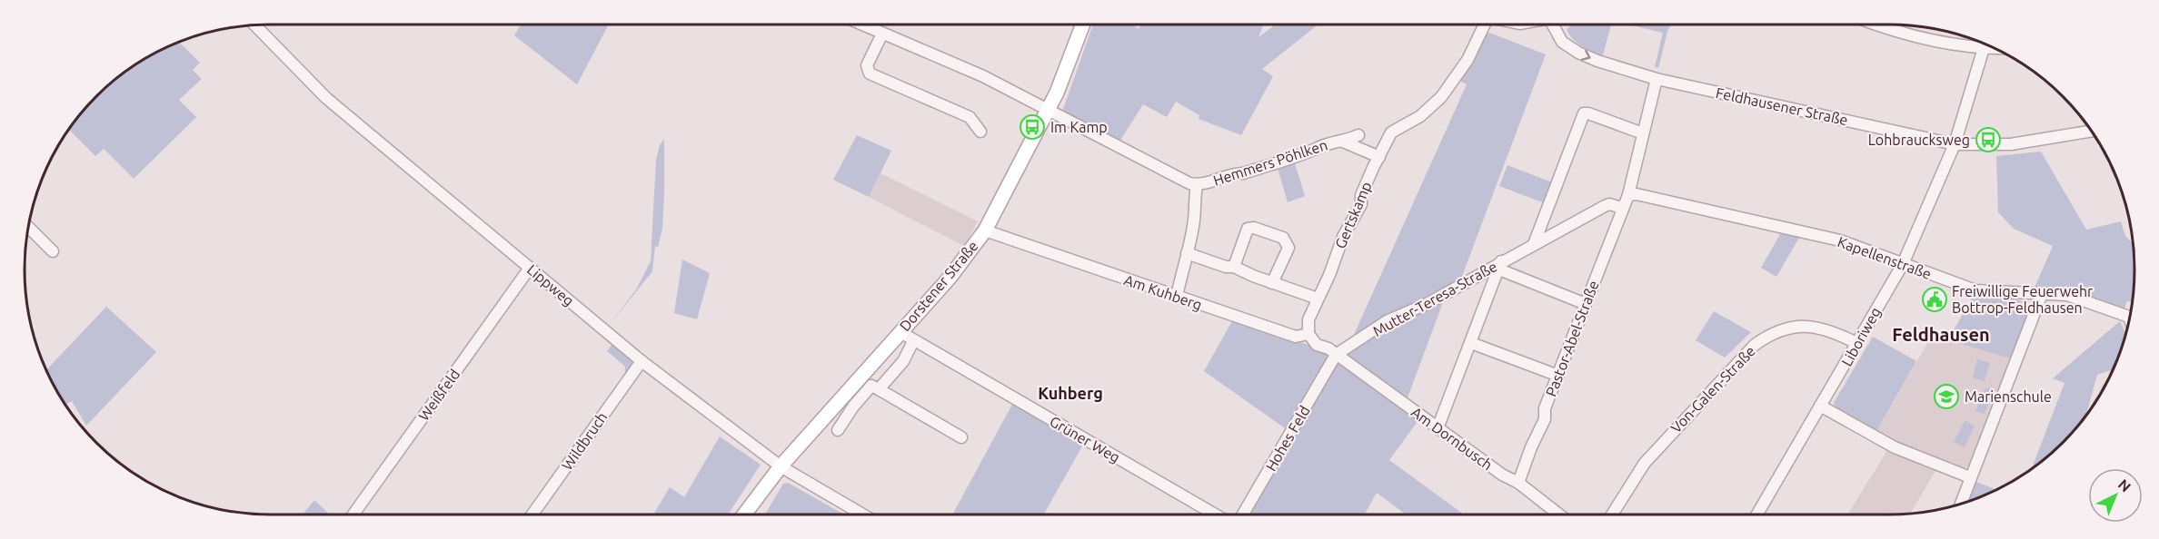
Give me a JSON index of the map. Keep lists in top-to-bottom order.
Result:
{
  "streets": {
    "main road": ["Dorstener Straße"],
    "street": [
      "Feldhausener Straße",
      "Hemmers Pöhlken",
      "Gertskamp",
      "Kapellenstraße",
      "Lippweg",
      "Am Kuhberg",
      "Mutter-Teresa-Straße",
      "Liboriweg",
      "Pastor-Abel-Straße",
      "Von-Galen-Straße",
      "Weißfeld",
      "Hohes Feld",
      "Am Dornbusch",
      "Grüner Weg",
      "Wildbruch"
    ]
  },
  "crossings": [
    ["Feldhausener Straße", "Liboriweg"],
    ["Hemmers Pöhlken", "Gertskamp"],
    ["Hemmers Pöhlken", "Dorstener Straße"],
    ["Hemmers Pöhlken", "Am Kuhberg"],
    ["Gertskamp", "Am Kuhberg"],
    ["Kapellenstraße", "Liboriweg"],
    ["Kapellenstraße", "Pastor-Abel-Straße"],
    ["Lippweg", "Dorstener Straße"],
    ["Lippweg", "Weißfeld"],
    ["Lippweg", "Wildbruch"],
    ["Dorstener Straße", "Am Kuhberg"],
    ["Dorstener Straße", "Grüner Weg"],
    ["Mutter-Teresa-Straße", "Pastor-Abel-Straße"],
    ["Mutter-Teresa-Straße", "Hohes Feld"],
    ["Mutter-Teresa-Straße", "Am Dornbusch"],
    ["Liboriweg", "Von-Galen-Straße"],
    ["Pastor-Abel-Straße", "Am Dornbusch"],
    ["Hohes Feld", "Am Dornbusch"]
  ],
  "districts": ["Feldhausen", "Kuhberg"],
  "places": {
    "bus stop": ["Im Kamp", "Lohbraucksweg"],
    "public building": ["Freiwillige Feuerwehr Bottrop-Feldhausen"],
    "school or university": ["Marienschule"]
  },
  "north": "top right"
}
